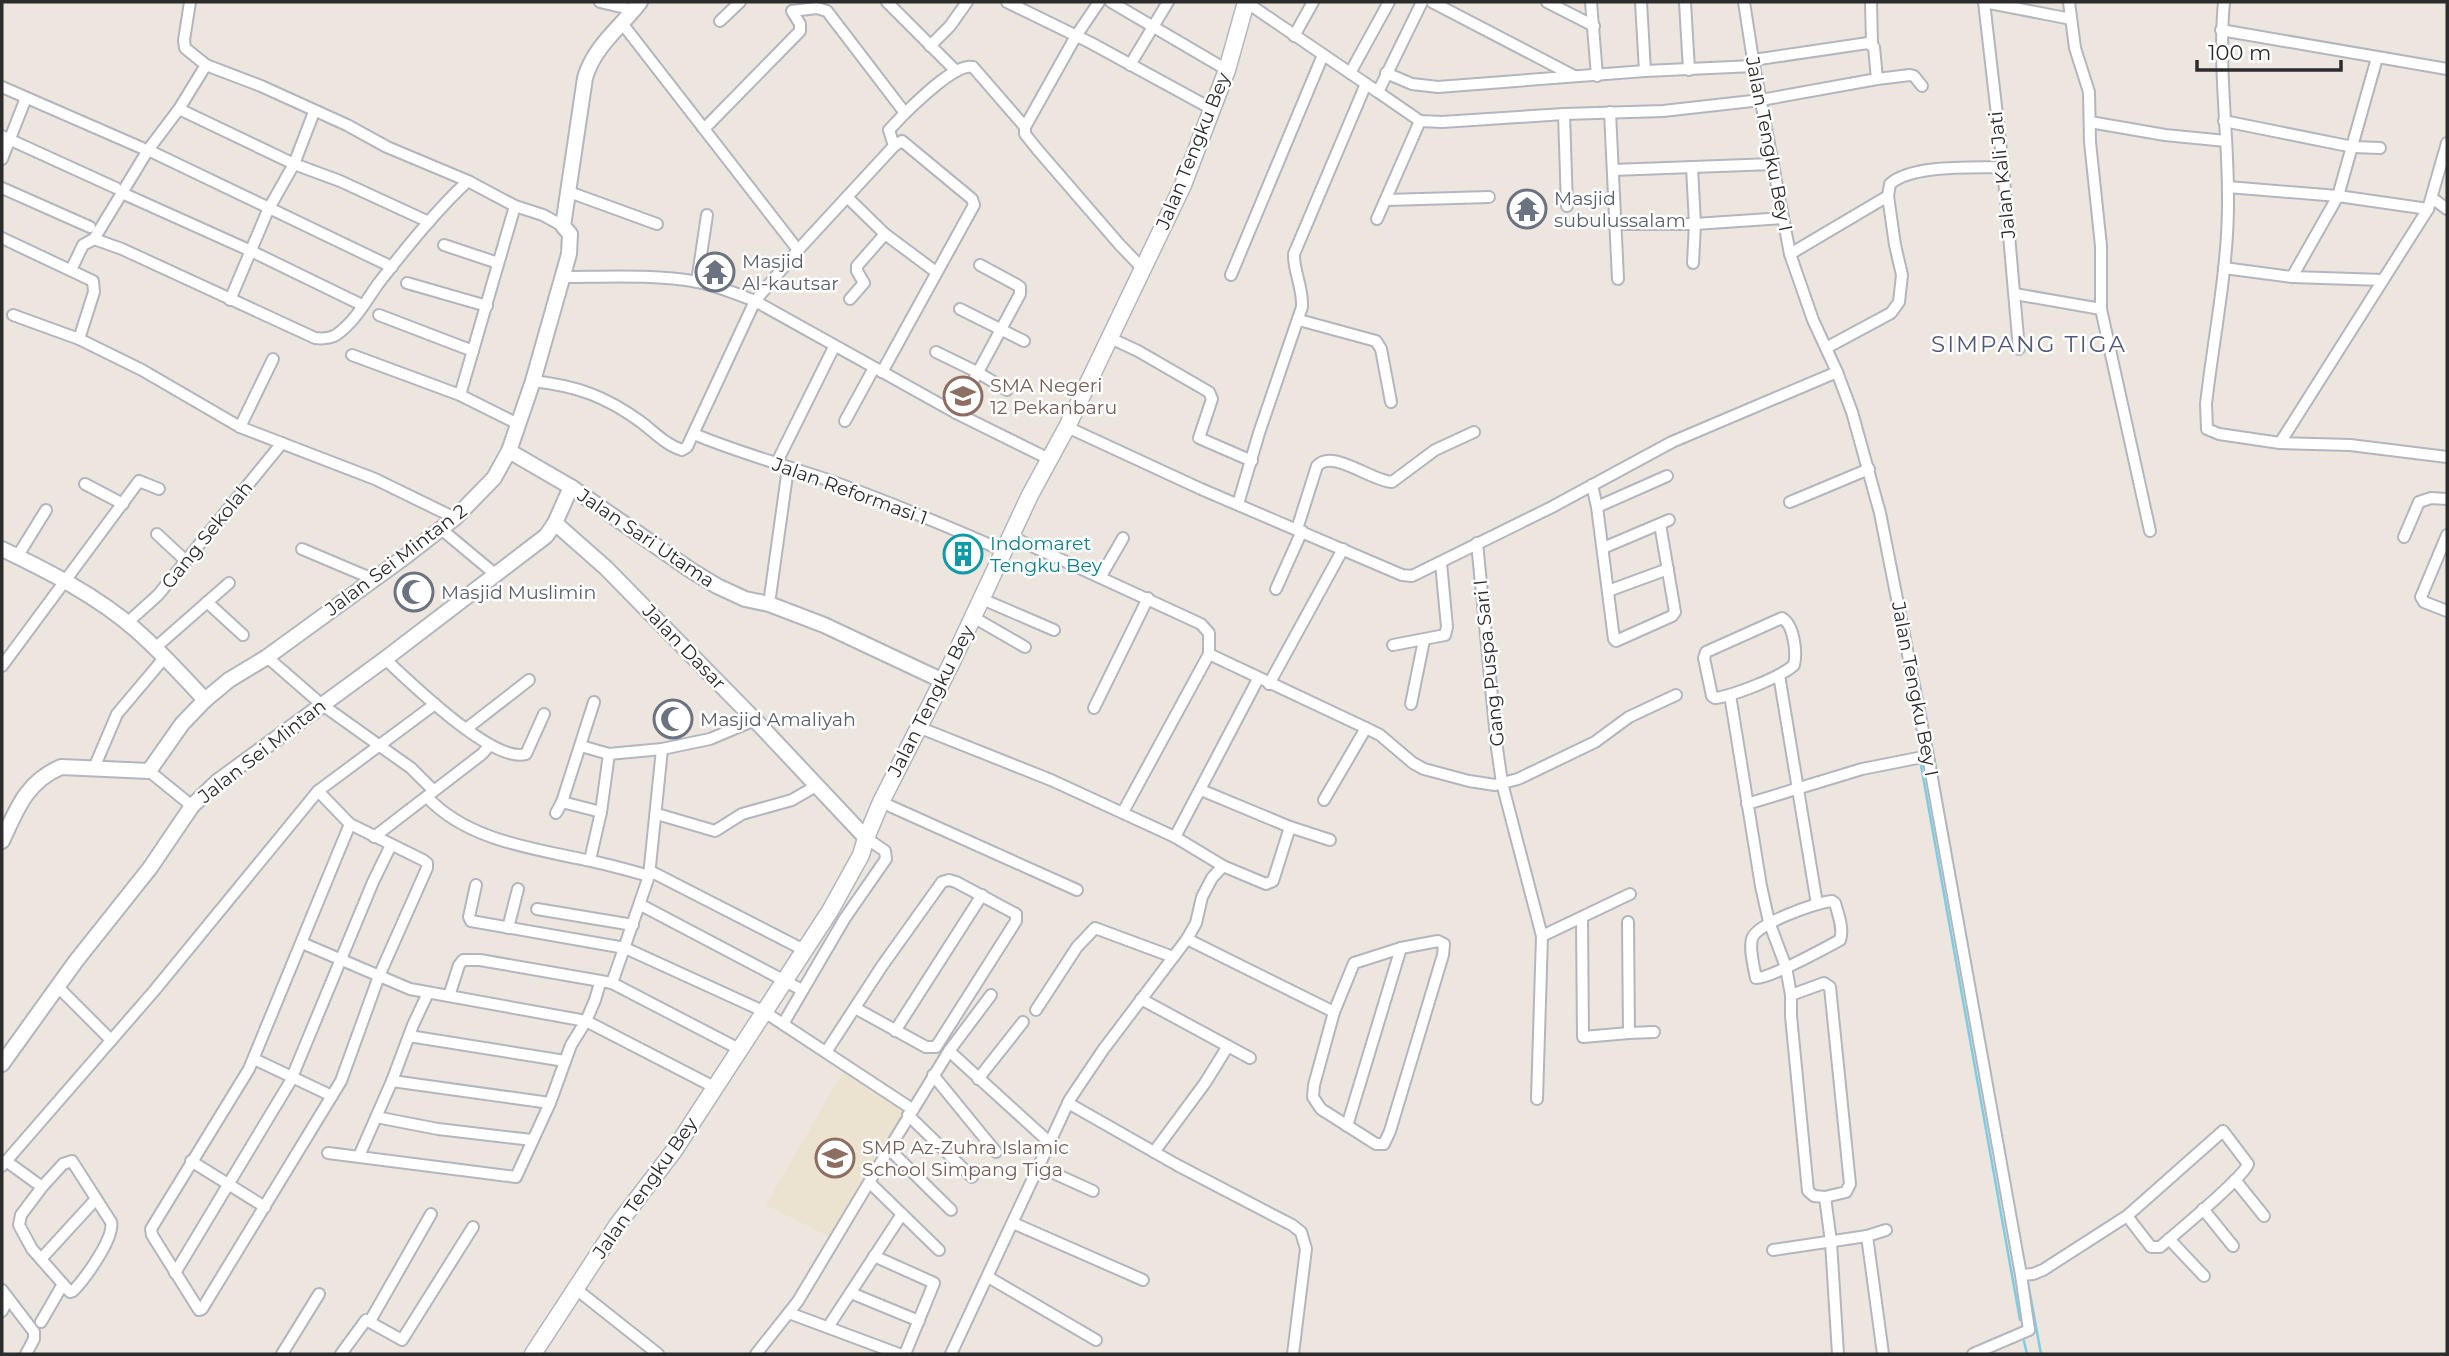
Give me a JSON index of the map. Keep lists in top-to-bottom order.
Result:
{
  "streets": {
    "main road": ["Jalan Tengku Bey"],
    "street": [
      "Jalan Tengku Bey I",
      "Jalan Kali Jati",
      "Jalan Reformasi 1",
      "Gang Sekolah",
      "Jalan Sari Utama",
      "Jalan Sei Mintan 2",
      "Jalan Dasar",
      "Gang Puspa Sari I",
      "Jalan Sei Mintan"
    ]
  },
  "crossings": [
    ["Jalan Tengku Bey", "Jalan Reformasi 1"],
    ["Jalan Tengku Bey", "Jalan Sari Utama"],
    ["Jalan Tengku Bey", "Jalan Dasar"],
    ["Jalan Sari Utama", "Jalan Sei Mintan 2"],
    ["Jalan Sari Utama", "Jalan Sei Mintan"],
    ["Jalan Dasar", "Jalan Sei Mintan"]
  ],
  "districts": ["SIMPANG TIGA"],
  "places": {
    "temple": ["Masjid subulussalam", "Masjid Al-kautsar"],
    "school or university": ["SMA Negeri 12 Pekanbaru", "SMP Az-Zuhra Islamic School Simpang Tiga"],
    "building": ["Indomaret Tengku Bey"],
    "mosque": ["Masjid Muslimin", "Masjid Amaliyah"]
  },
  "scale_bar": "100 m"
}
